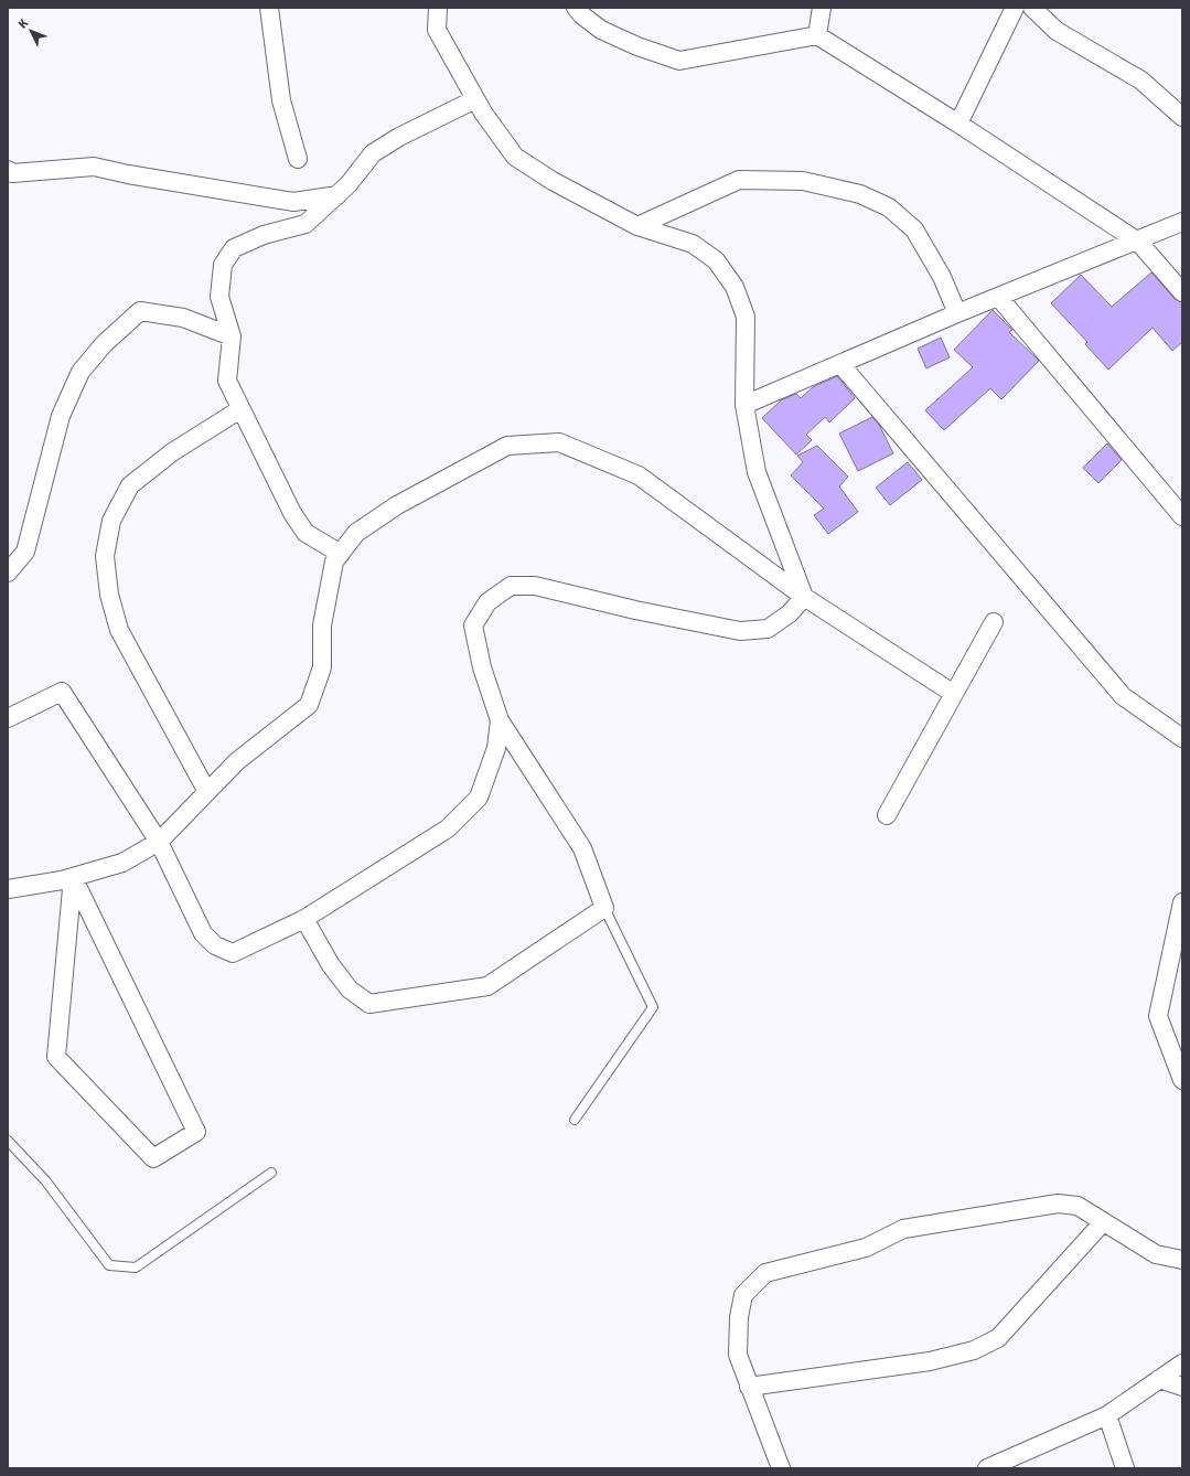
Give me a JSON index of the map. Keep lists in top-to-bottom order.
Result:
{
  "north": "top left"
}
